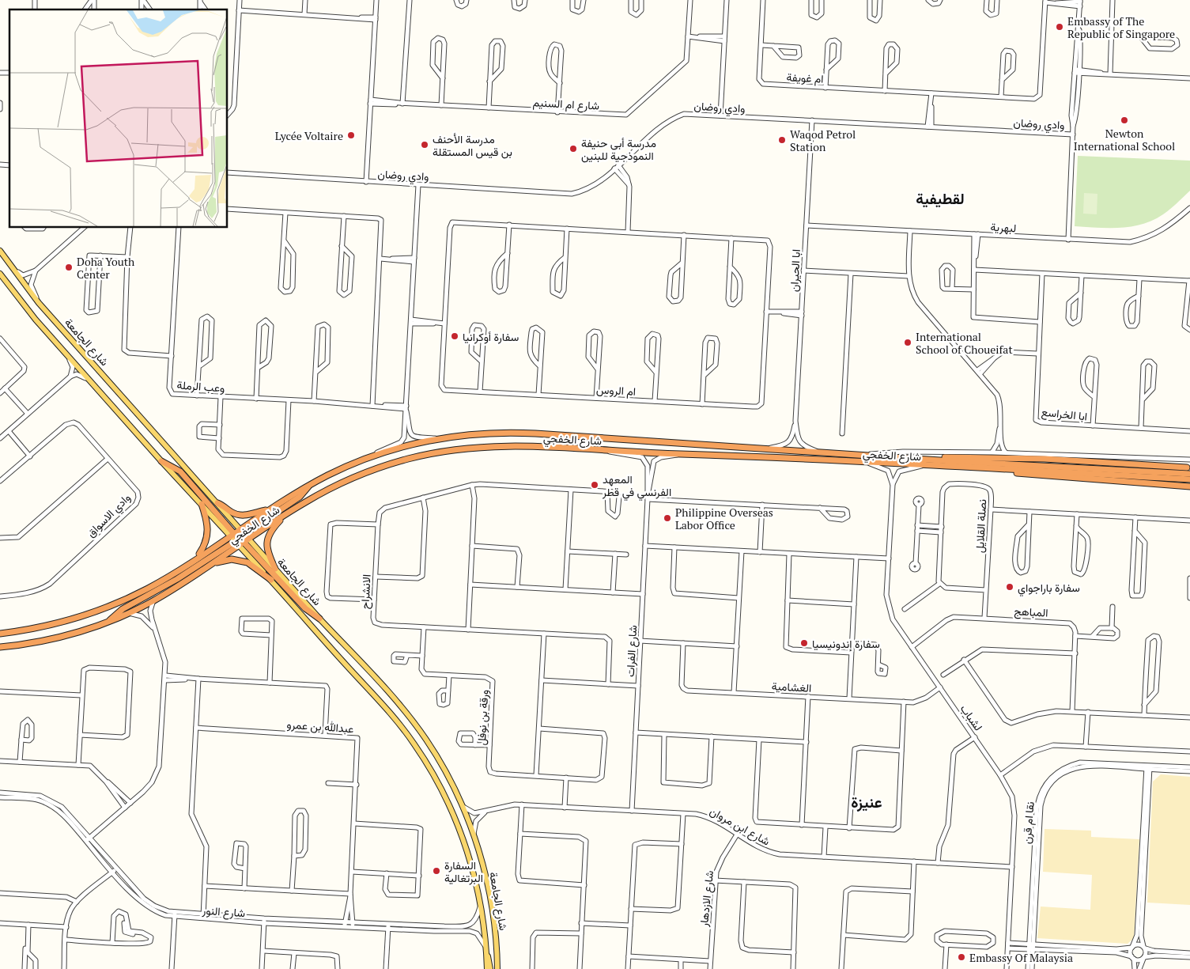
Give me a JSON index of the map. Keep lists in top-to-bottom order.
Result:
{
  "streets": {
    "highway": ["شارع الخفجي"],
    "main road": ["شارع الجامعة"],
    "street": [
      "ام غويفة",
      "شارع ام السنيم",
      "وادي روضان",
      "لبهرية",
      "ابا الحيران",
      "وعب الرملة",
      "ام الروس",
      "ابا الخراسع",
      "وادي الاسواق",
      "نصلة القلايل",
      "الانشراح",
      "المباهج",
      "شارع الفرات",
      "الغشامية",
      "ورقة بن نوفل",
      "لشباب",
      "عبدالله بن عمرو",
      "نقا ام قرن",
      "شارع ابن مروان",
      "شارع الازدهار",
      "شارع النور"
    ]
  },
  "crossings": [
    ["وادي روضان", "ابا الحيران"],
    ["لبهرية", "ابا الحيران"],
    ["ابا الحيران", "شارع الخفجي"],
    ["شارع الجامعة", "شارع الخفجي"],
    ["شارع الجامعة", "شارع ابن مروان"],
    ["شارع الجامعة", "شارع النور"],
    ["شارع الخفجي", "شارع الفرات"],
    ["نصلة القلايل", "المباهج"],
    ["الانشراح", "ورقة بن نوفل"],
    ["المباهج", "لشباب"],
    ["شارع الفرات", "شارع ابن مروان"],
    ["الغشامية", "لشباب"],
    ["لشباب", "شارع ابن مروان"],
    ["عبدالله بن عمرو", "شارع النور"],
    ["شارع ابن مروان", "شارع الازدهار"]
  ],
  "districts": ["لقطيفية", "عنيزة"],
  "places": [
    "Embassy of The Republic of Singapore",
    "Newton International School",
    "Lycée Voltaire",
    "Waqod Petrol Station",
    "مدرسة الأحنف بن قيس المستقلة",
    "مدرسة أبي حنيفة النموذجية للبنين",
    "Doha Youth Center",
    "سفارة أوكرانيا",
    "International School of Choueifat",
    "المعهد الفرنسي في قطر",
    "Philippine Overseas Labor Office",
    "سفارة باراجواي",
    "سفارة إندونيسيا",
    "السفارة البرتغالية",
    "Embassy Of Malaysia"
  ]
}
